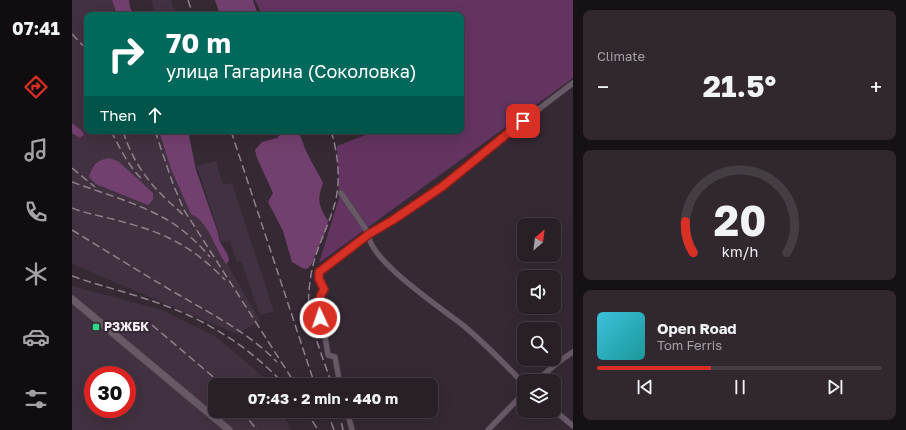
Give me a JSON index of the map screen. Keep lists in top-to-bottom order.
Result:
{
  "places": {
    "transit": ["РЗЖБК"]
  },
  "north": "top right",
  "page": {
    "tabs": "07:41",
    "tile": "Climate",
    "turn": ["70 m", "улица Гагарина (Соколовка)"],
    "heat": ["−", "21.5°", "+"],
    "then": "Then",
    "song": ["Open Road", "Tom Ferris"],
    "limit": "30",
    "trip": "07:43 · 2 min · 440 m",
    "gauge": ["20", "km/h"]
  }
}
